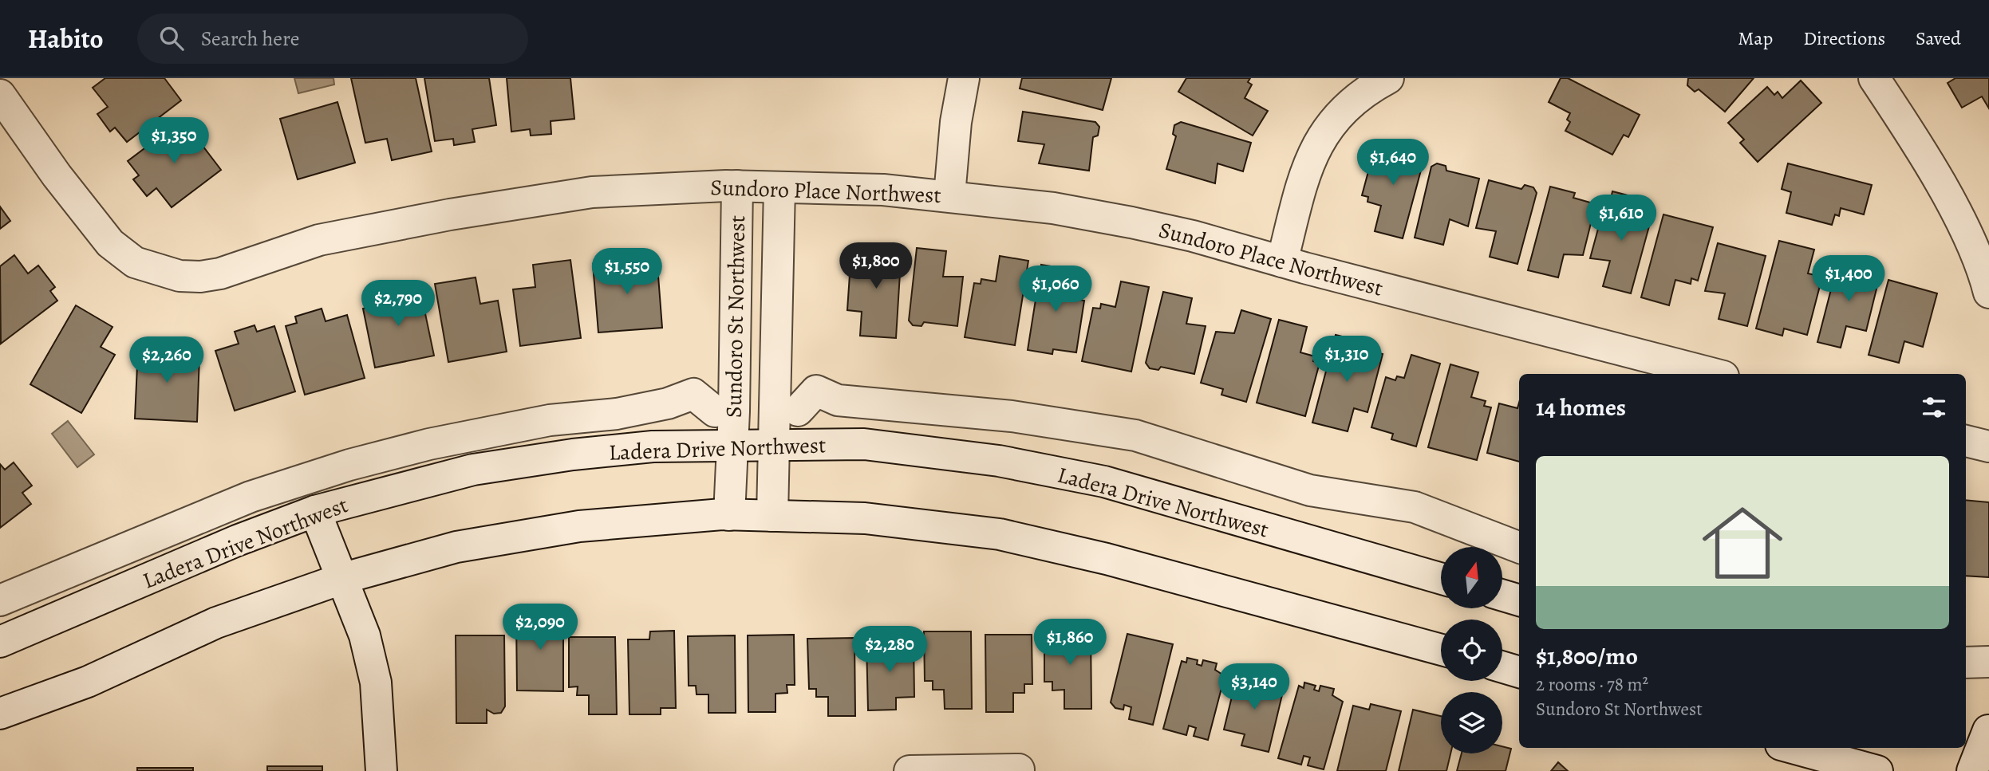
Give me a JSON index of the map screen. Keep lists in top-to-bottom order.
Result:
{
  "streets": {
    "street": ["Sundoro Place Northwest", "Sundoro St Northwest", "Ladera Drive Northwest"]
  },
  "crossings": [
    ["Sundoro Place Northwest", "Sundoro St Northwest"],
    ["Sundoro St Northwest", "Ladera Drive Northwest"]
  ],
  "north": "top",
  "page": {
    "header": "Habito",
    "search": "Search here",
    "nav": ["Map", "Directions", "Saved"],
    "price": [
      "$1,350",
      "$1,640",
      "$1,610",
      "$1,800",
      "$1,550",
      "$1,400",
      "$1,060",
      "$2,790",
      "$1,310",
      "$2,260",
      "$2,090",
      "$1,860",
      "$2,280",
      "$3,140"
    ],
    "heading": "14 homes",
    "list": [
      {
        "name": "$1,800/mo",
        "note": "2 rooms · 78 m² · Sundoro St Northwest"
      }
    ]
  }
}
